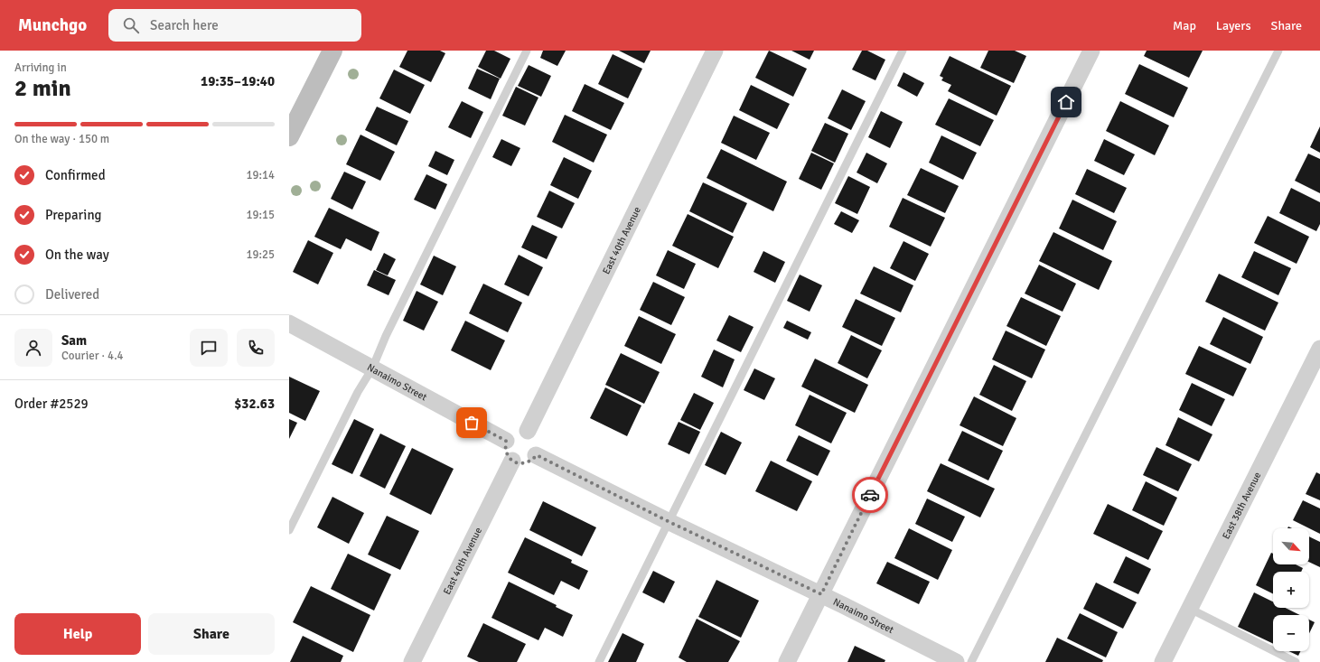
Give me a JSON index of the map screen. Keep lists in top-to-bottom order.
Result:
{
  "streets": {
    "street": ["East 40th Avenue", "Nanaimo Street", "East 38th Avenue"]
  },
  "crossings": [
    ["East 40th Avenue", "Nanaimo Street"]
  ],
  "north": "bottom right",
  "page": {
    "header": "Munchgo",
    "search": "Search here",
    "nav": ["Map", "Layers", "Share"],
    "heading": ["2 min", "Arriving in", "19:35–19:40"],
    "panel": [
      "Sam",
      "Courier · 4.4",
      "Order #2529",
      "$32.63"
    ],
    "bar": "On the way · 150 m",
    "list": [
      ["Confirmed", "19:14"],
      ["Preparing", "19:15"],
      ["On the way", "19:25"],
      "Delivered"
    ],
    "map_buttons": ["+", "−"],
    "buttons": ["Help", "Share"]
  }
}
